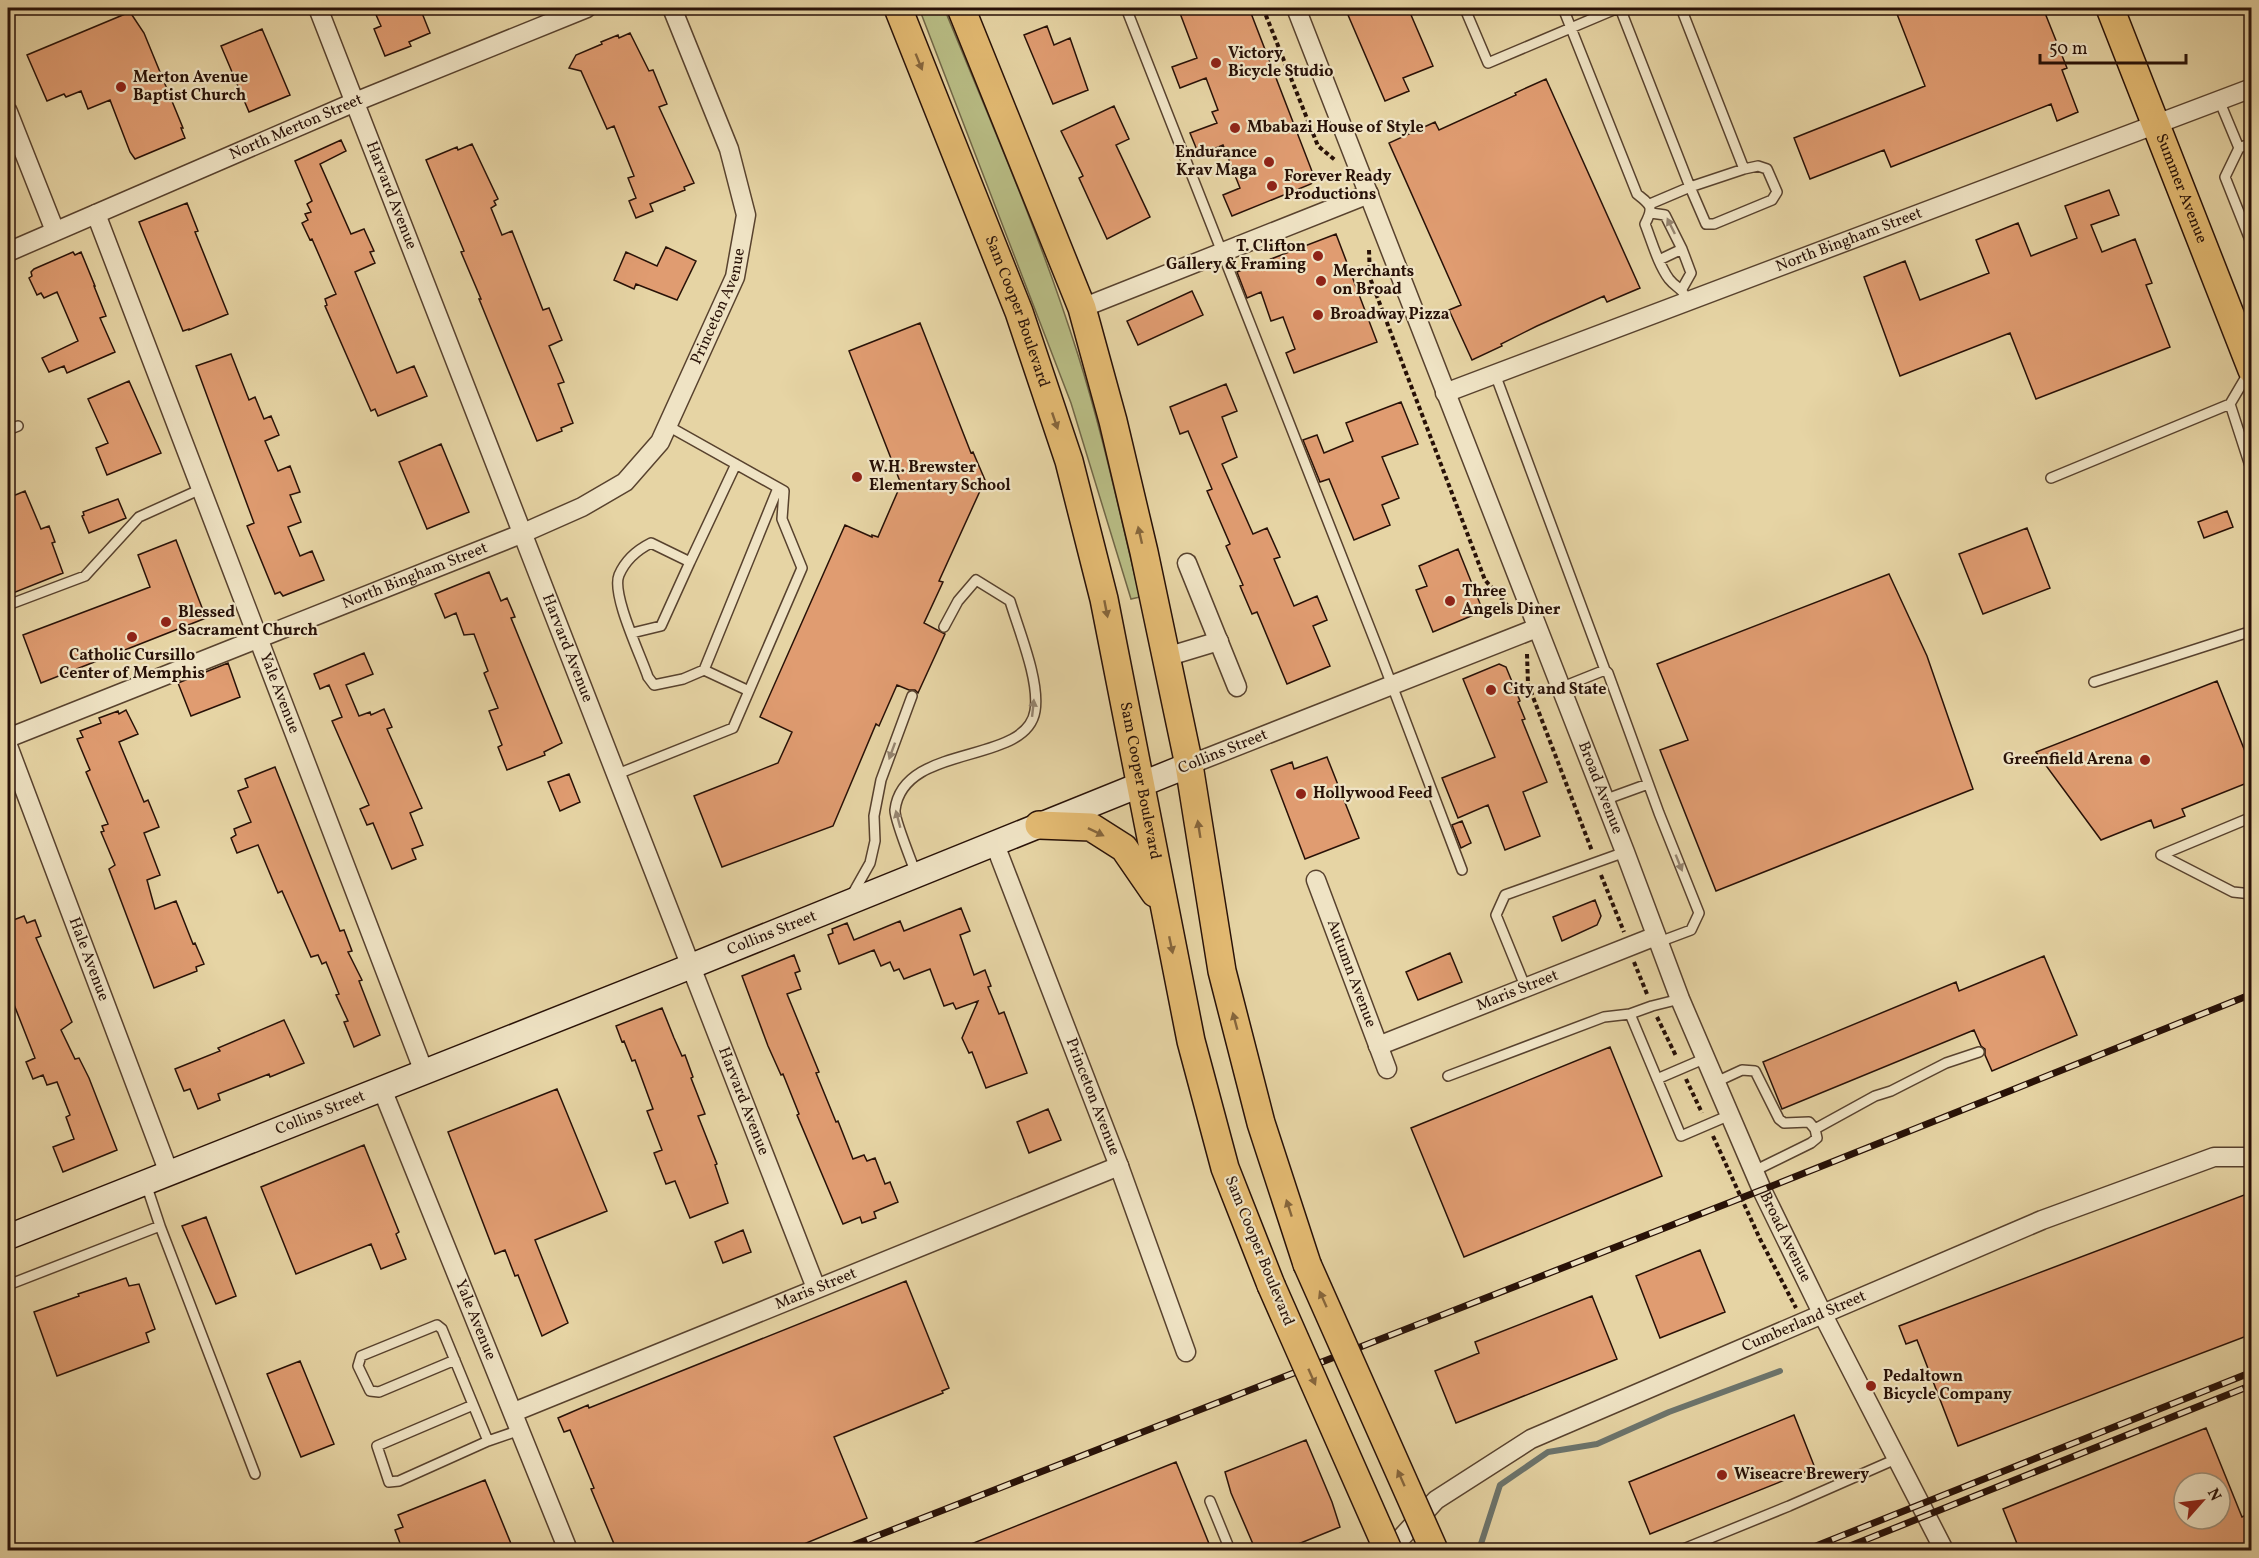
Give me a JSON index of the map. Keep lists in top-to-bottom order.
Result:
{
  "streets": {
    "main road": ["Summer Avenue", "Sam Cooper Boulevard"],
    "street": [
      "North Merton Street",
      "Harvard Avenue",
      "North Bingham Street",
      "Princeton Avenue",
      "Yale Avenue",
      "Collins Street",
      "Broad Avenue",
      "Hale Avenue",
      "Autumn Avenue",
      "Maris Street",
      "Cumberland Street"
    ]
  },
  "crossings": [
    ["North Merton Street", "Harvard Avenue"],
    ["North Merton Street", "Yale Avenue"],
    ["Summer Avenue", "North Bingham Street"],
    ["Harvard Avenue", "North Bingham Street"],
    ["Harvard Avenue", "Princeton Avenue"],
    ["Harvard Avenue", "Collins Street"],
    ["Harvard Avenue", "Maris Street"],
    ["North Bingham Street", "Princeton Avenue"],
    ["North Bingham Street", "Yale Avenue"],
    ["North Bingham Street", "Broad Avenue"],
    ["Princeton Avenue", "Collins Street"],
    ["Princeton Avenue", "Maris Street"],
    ["Sam Cooper Boulevard", "Collins Street"],
    ["Sam Cooper Boulevard", "Cumberland Street"],
    ["Yale Avenue", "Collins Street"],
    ["Yale Avenue", "Maris Street"],
    ["Collins Street", "Broad Avenue"],
    ["Collins Street", "Hale Avenue"],
    ["Broad Avenue", "Maris Street"],
    ["Broad Avenue", "Cumberland Street"],
    ["Autumn Avenue", "Maris Street"]
  ],
  "places": [
    "Victory Bicycle Studio",
    "Merton Avenue Baptist Church",
    "Mbabazi House of Style",
    "Endurance Krav Maga",
    "Forever Ready Productions",
    "T. Clifton Gallery & Framing",
    "Merchants on Broad",
    "Broadway Pizza",
    "W.H. Brewster Elementary School",
    "Three Angels Diner",
    "Blessed Sacrament Church",
    "Catholic Cursillo Center of Memphis",
    "City and State",
    "Greenfield Arena",
    "Hollywood Feed",
    "Pedaltown Bicycle Company",
    "Wiseacre Brewery"
  ],
  "scale_bar": "50 m",
  "north": "top right"
}
